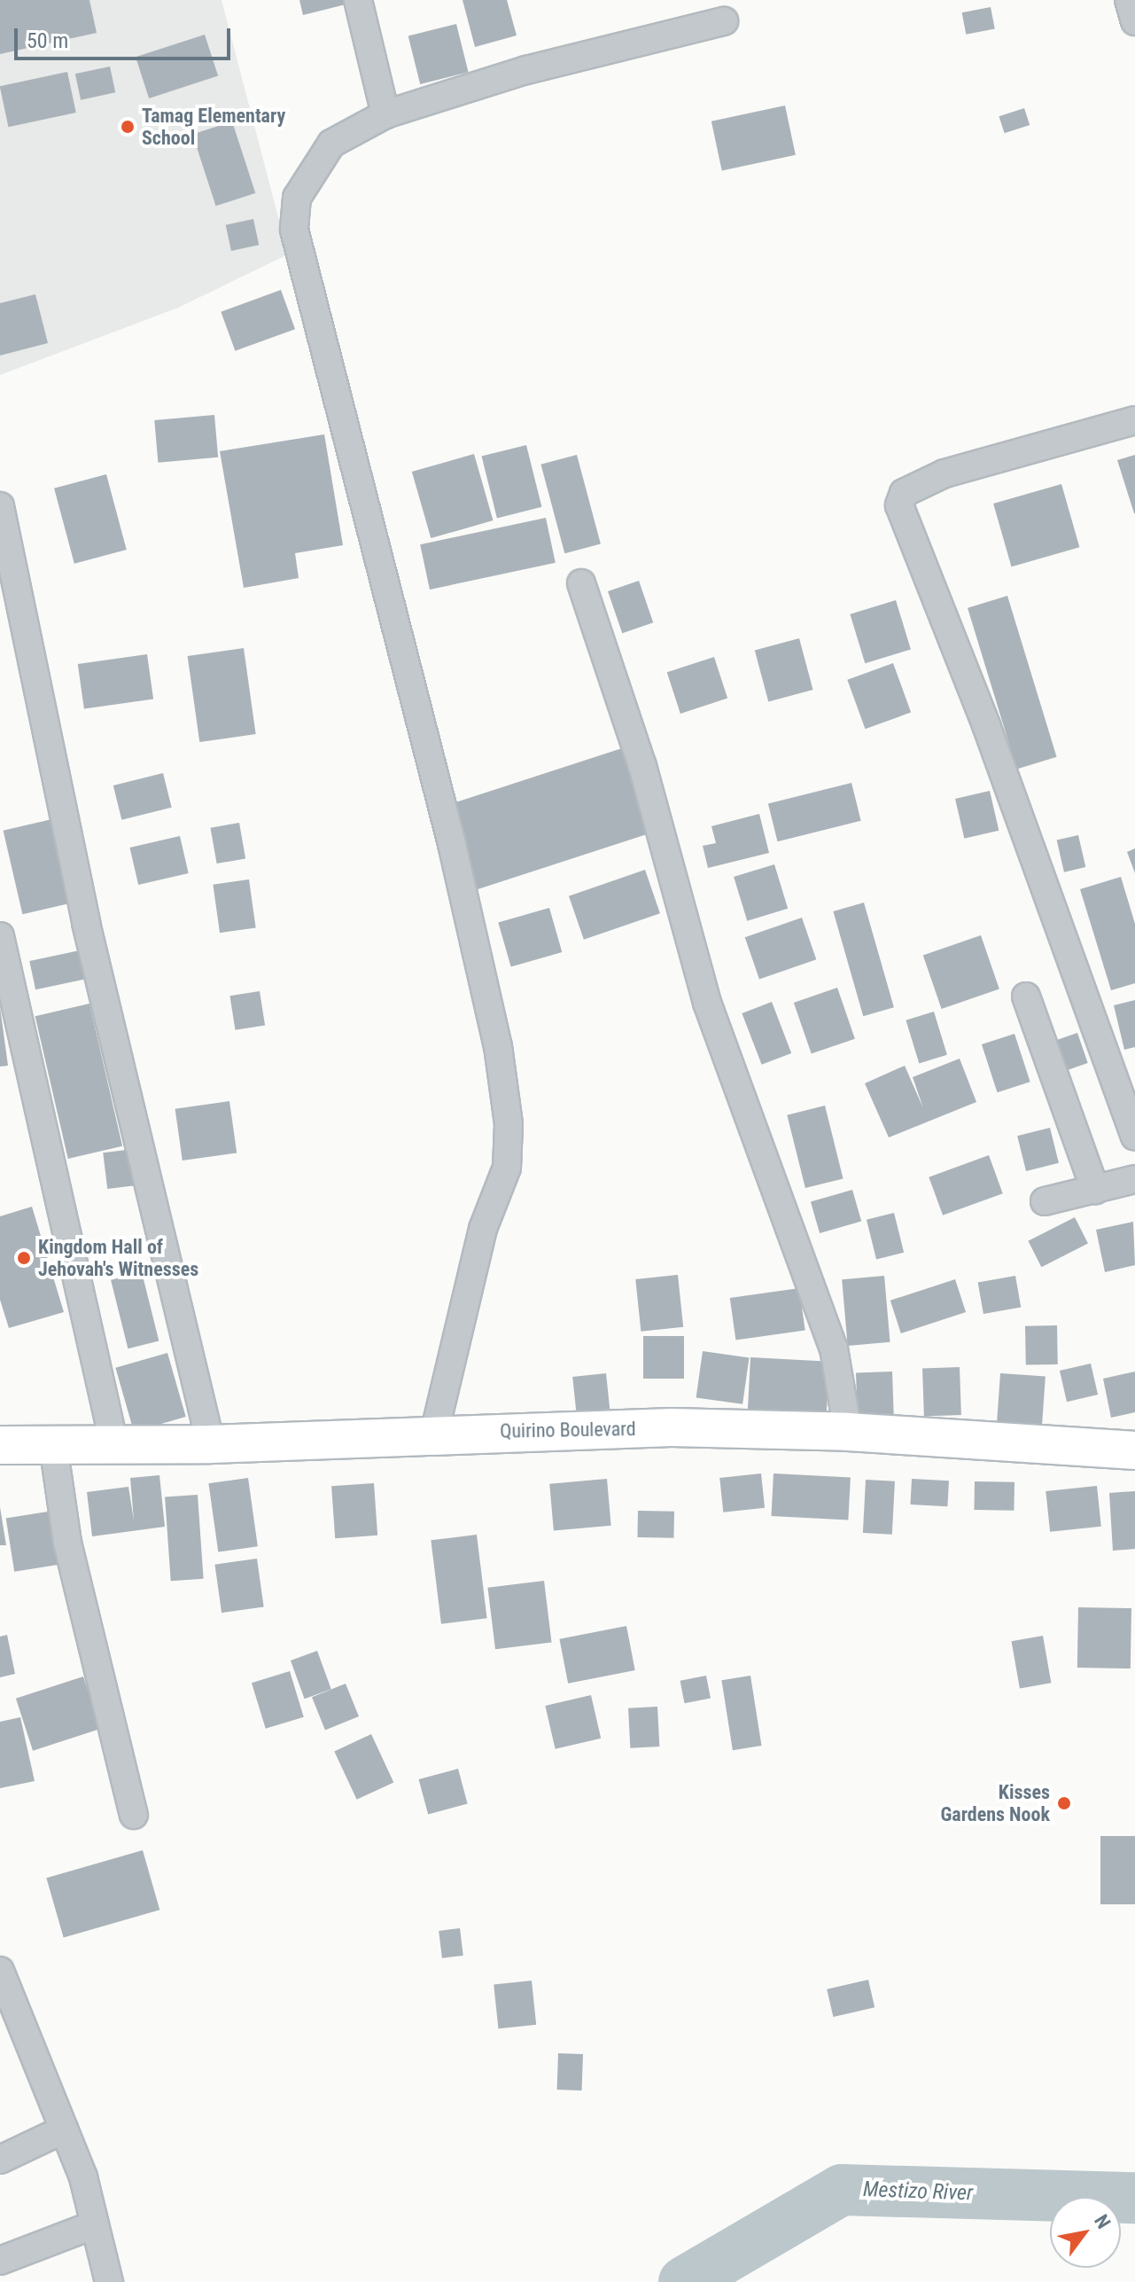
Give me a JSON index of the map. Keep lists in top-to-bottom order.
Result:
{
  "streets": {
    "main road": ["Quirino Boulevard"]
  },
  "water": ["Mestizo River"],
  "places": ["Tamag Elementary School", "Kingdom Hall of Jehovah's Witnesses", "Kisses Gardens Nook"],
  "scale_bar": "50 m",
  "north": "top right"
}
